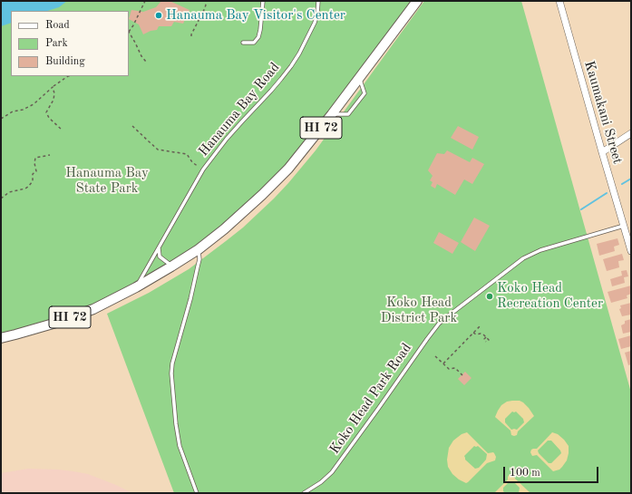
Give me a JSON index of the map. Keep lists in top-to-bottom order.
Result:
{
  "streets": {
    "main road": ["HI 72"],
    "street": ["Kaumakani Street"],
    "lane": ["Hanauma Bay Road", "Koko Head Park Road"]
  },
  "crossings": [
    ["Hanauma Bay Road", "HI 72"],
    ["Kaumakani Street", "Koko Head Park Road"]
  ],
  "parks": ["Hanauma Bay State Park", "Koko Head District Park"],
  "places": ["Hanauma Bay Visitor's Center", "Koko Head Recreation Center"],
  "legend": ["Road", "Park", "Building"],
  "scale_bar": "100 m"
}
